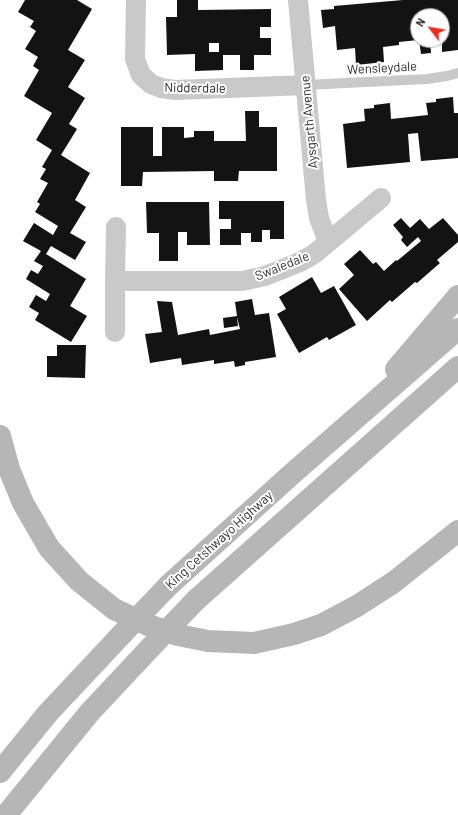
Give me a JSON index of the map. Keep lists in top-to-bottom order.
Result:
{
  "streets": {
    "main road": ["King Cetshwayo Highway"],
    "street": ["Nidderdale", "Aysgarth Avenue", "Swaledale"],
    "lane": ["Wensleydale"]
  },
  "crossings": [
    ["Wensleydale", "Nidderdale"],
    ["Wensleydale", "Aysgarth Avenue"],
    ["Nidderdale", "Aysgarth Avenue"],
    ["Aysgarth Avenue", "Swaledale"]
  ],
  "north": "top left"
}
